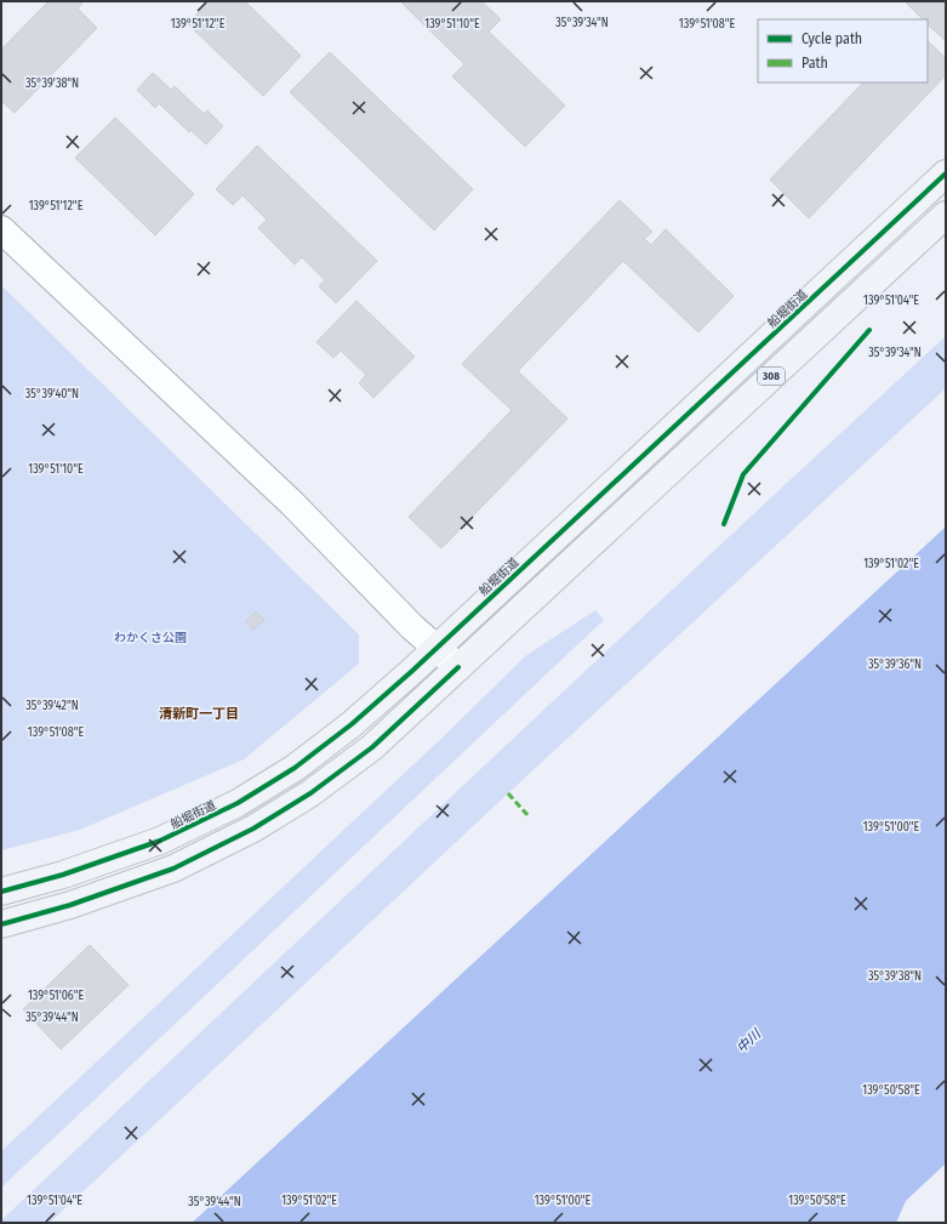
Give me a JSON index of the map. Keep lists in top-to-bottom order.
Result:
{
  "streets": {
    "main road": ["船堀街道", "308"]
  },
  "districts": ["清新町一丁目"],
  "water": ["中川"],
  "parks": ["わかくさ公園"],
  "legend": ["Cycle path", "Path"],
  "coordinates": [
    "35°39'34\"N",
    "139°51'12\"E",
    "139°51'10\"E",
    "139°51'08\"E",
    "35°39'38\"N",
    "139°51'04\"E",
    "35°39'40\"N",
    "139°51'02\"E",
    "35°39'36\"N",
    "35°39'42\"N",
    "139°51'00\"E",
    "139°51'06\"E",
    "35°39'44\"N",
    "139°50'58\"E"
  ]
}
